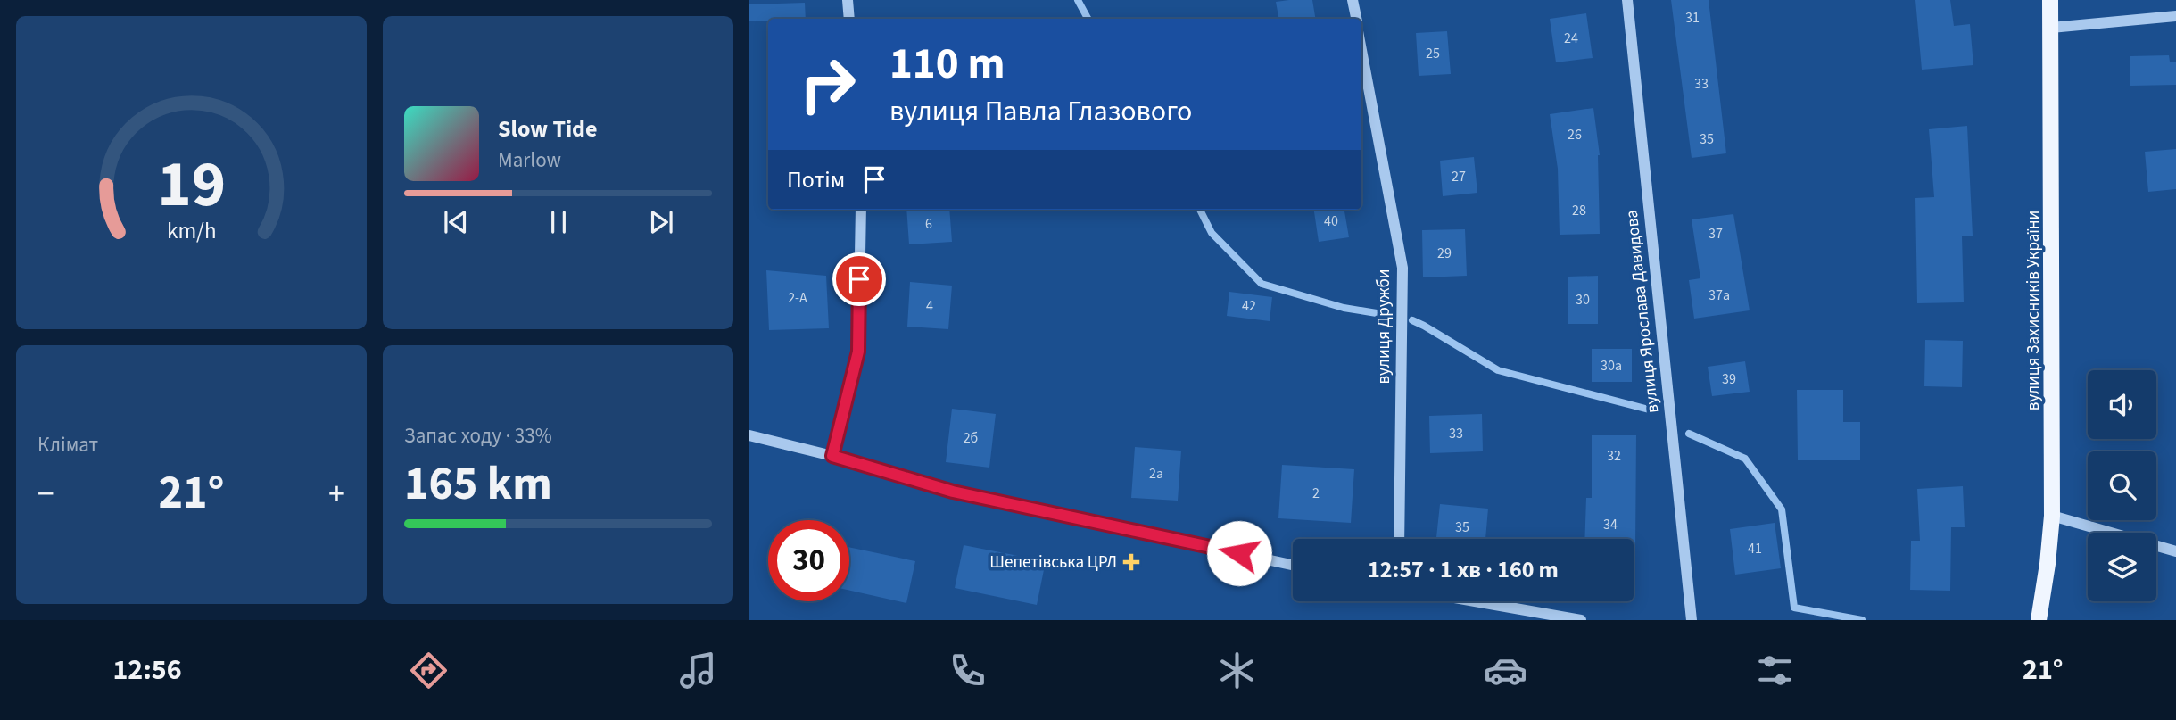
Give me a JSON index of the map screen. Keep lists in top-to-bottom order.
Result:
{
  "streets": {
    "main road": ["вулиця Захисників України"],
    "street": ["вулиця Ярослава Давидова", "вулиця Дружби"]
  },
  "places": {
    "health": ["Шепетівська ЦРЛ"]
  },
  "house_numbers": [
    "31",
    "24",
    "25",
    "33",
    "26",
    "35",
    "27",
    "28",
    "40",
    "6",
    "37",
    "29",
    "37а",
    "2-А",
    "30",
    "4",
    "42",
    "30а",
    "39",
    "33",
    "2б",
    "32",
    "2а",
    "2",
    "34",
    "35",
    "41"
  ],
  "page": {
    "turn": ["110 m", "вулиця Павла Глазового"],
    "song": ["Slow Tide", "Marlow"],
    "then": "Потім",
    "tile": [
      "Клімат",
      ["Запас ходу · 33%", "165 km"]
    ],
    "heat": ["−", "21°", "+"],
    "limit": "30",
    "trip": "12:57 · 1 хв · 160 m",
    "tabs": ["12:56", "21°"],
    "gauge": ["19", "km/h"]
  }
}
